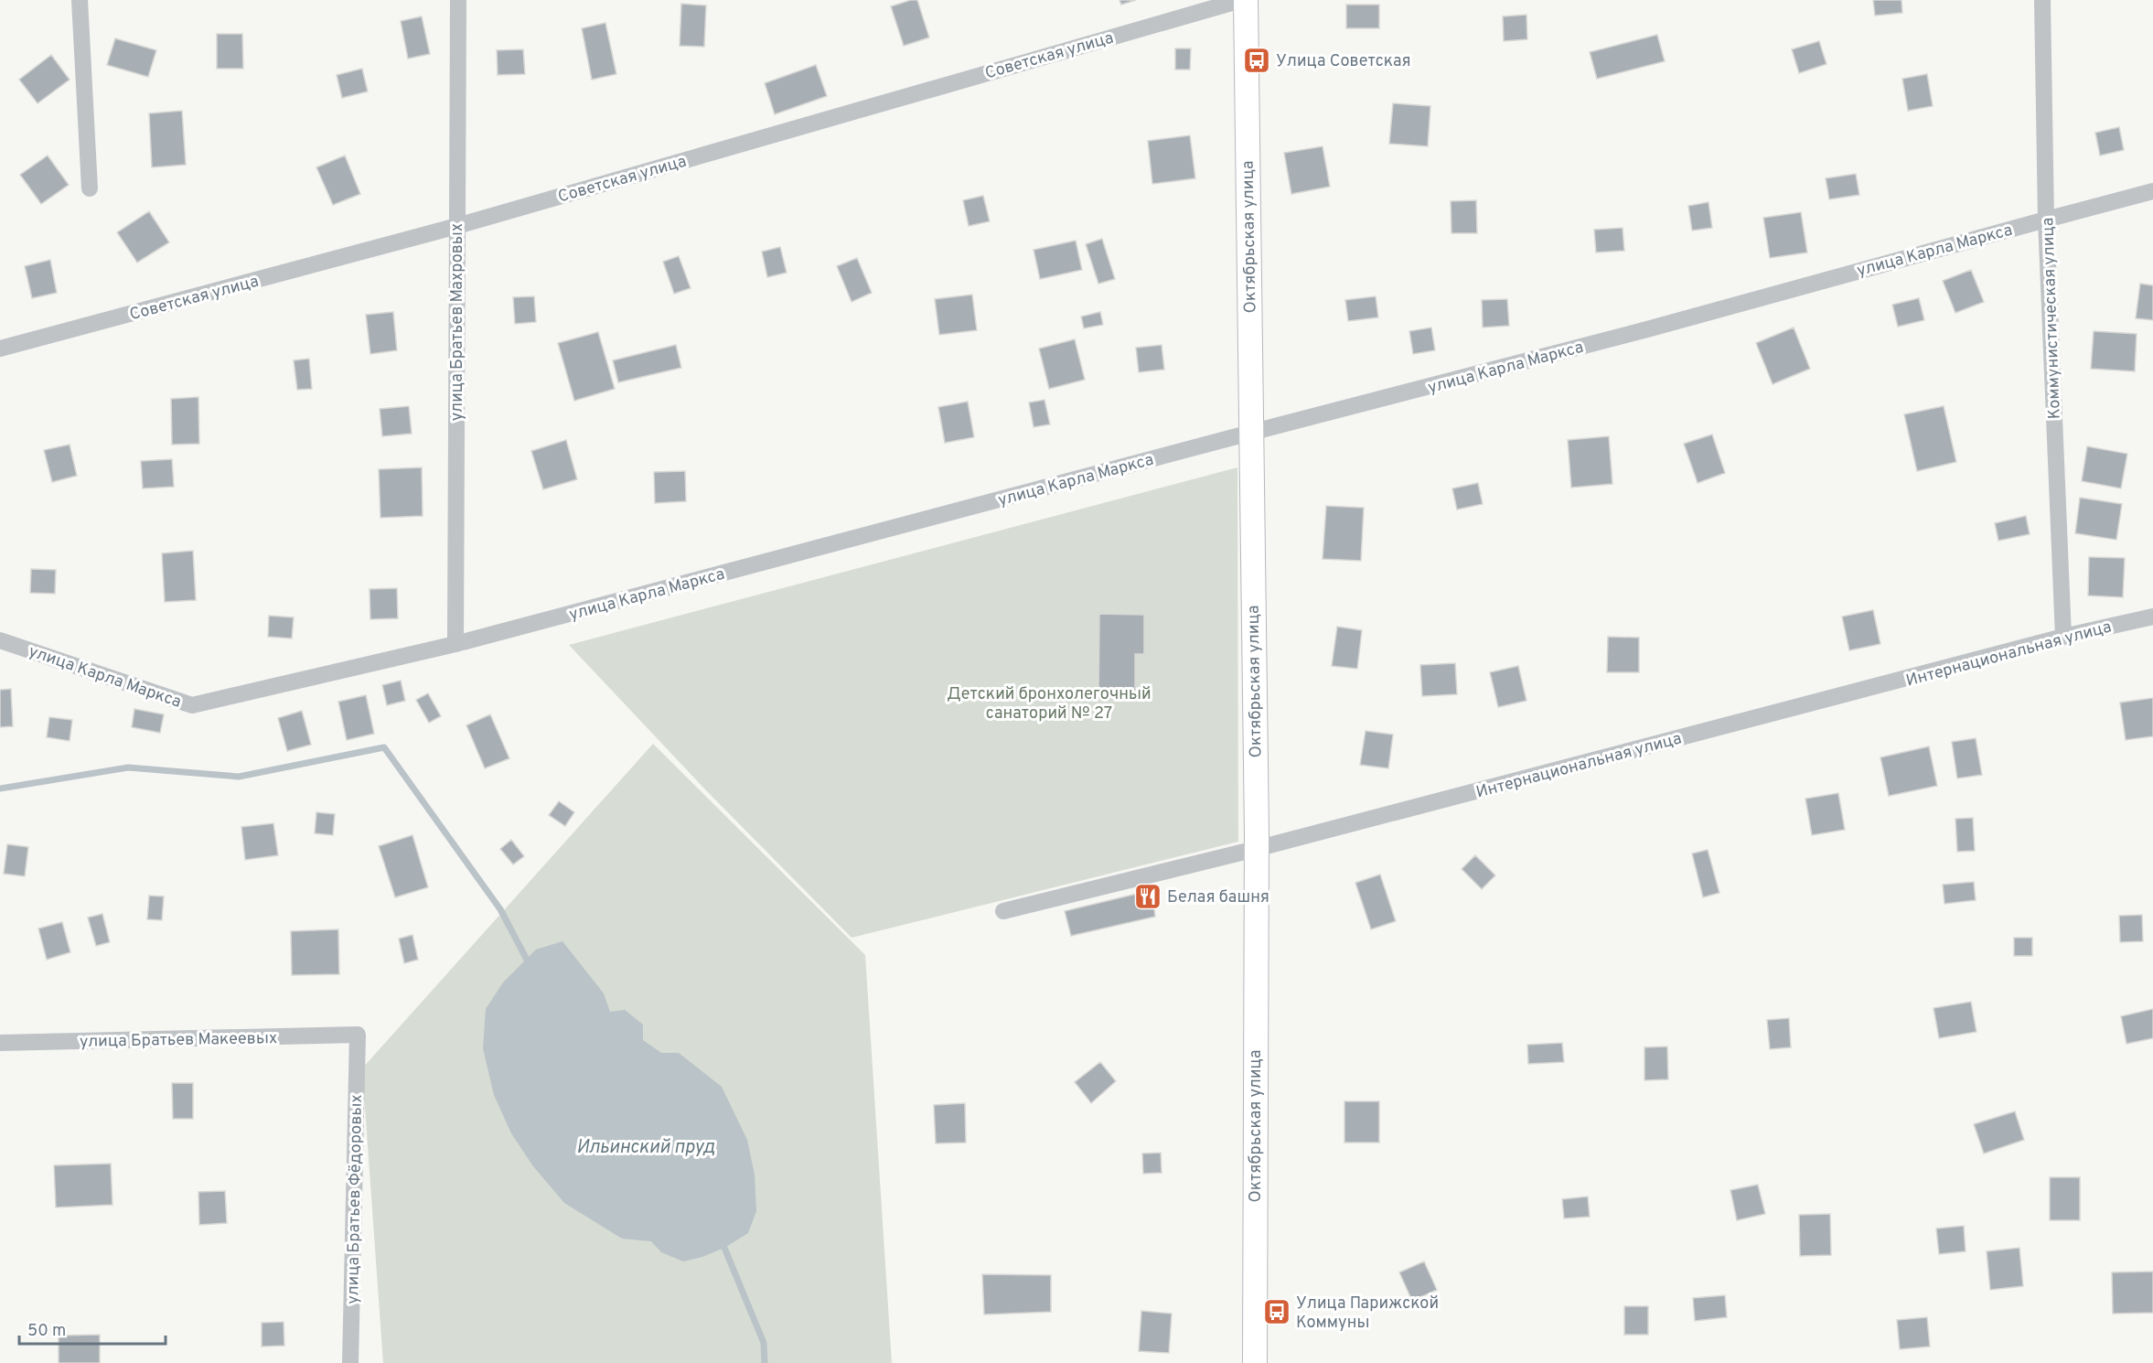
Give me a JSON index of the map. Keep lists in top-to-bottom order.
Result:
{
  "streets": {
    "main road": ["Октябрьская улица"],
    "street": [
      "Советская улица",
      "улица Карла Маркса",
      "Коммунистическая улица",
      "улица Братьев Махровых",
      "Интернациональная улица",
      "улица Братьев Макеевых",
      "улица Братьев Фёдоровых"
    ]
  },
  "crossings": [
    ["Советская улица", "улица Братьев Махровых"],
    ["Октябрьская улица", "улица Карла Маркса"],
    ["Октябрьская улица", "Интернациональная улица"],
    ["улица Карла Маркса", "Коммунистическая улица"],
    ["улица Карла Маркса", "улица Братьев Махровых"],
    ["Коммунистическая улица", "Интернациональная улица"],
    ["улица Братьев Макеевых", "улица Братьев Фёдоровых"]
  ],
  "water": ["Ильинский пруд"],
  "parks": ["Детский бронхолегочный санаторий № 27"],
  "places": {
    "bus stop": ["Улица Советская", "Улица Парижской Коммуны"],
    "restaurant": ["Белая башня"]
  },
  "scale_bar": "50 m"
}
